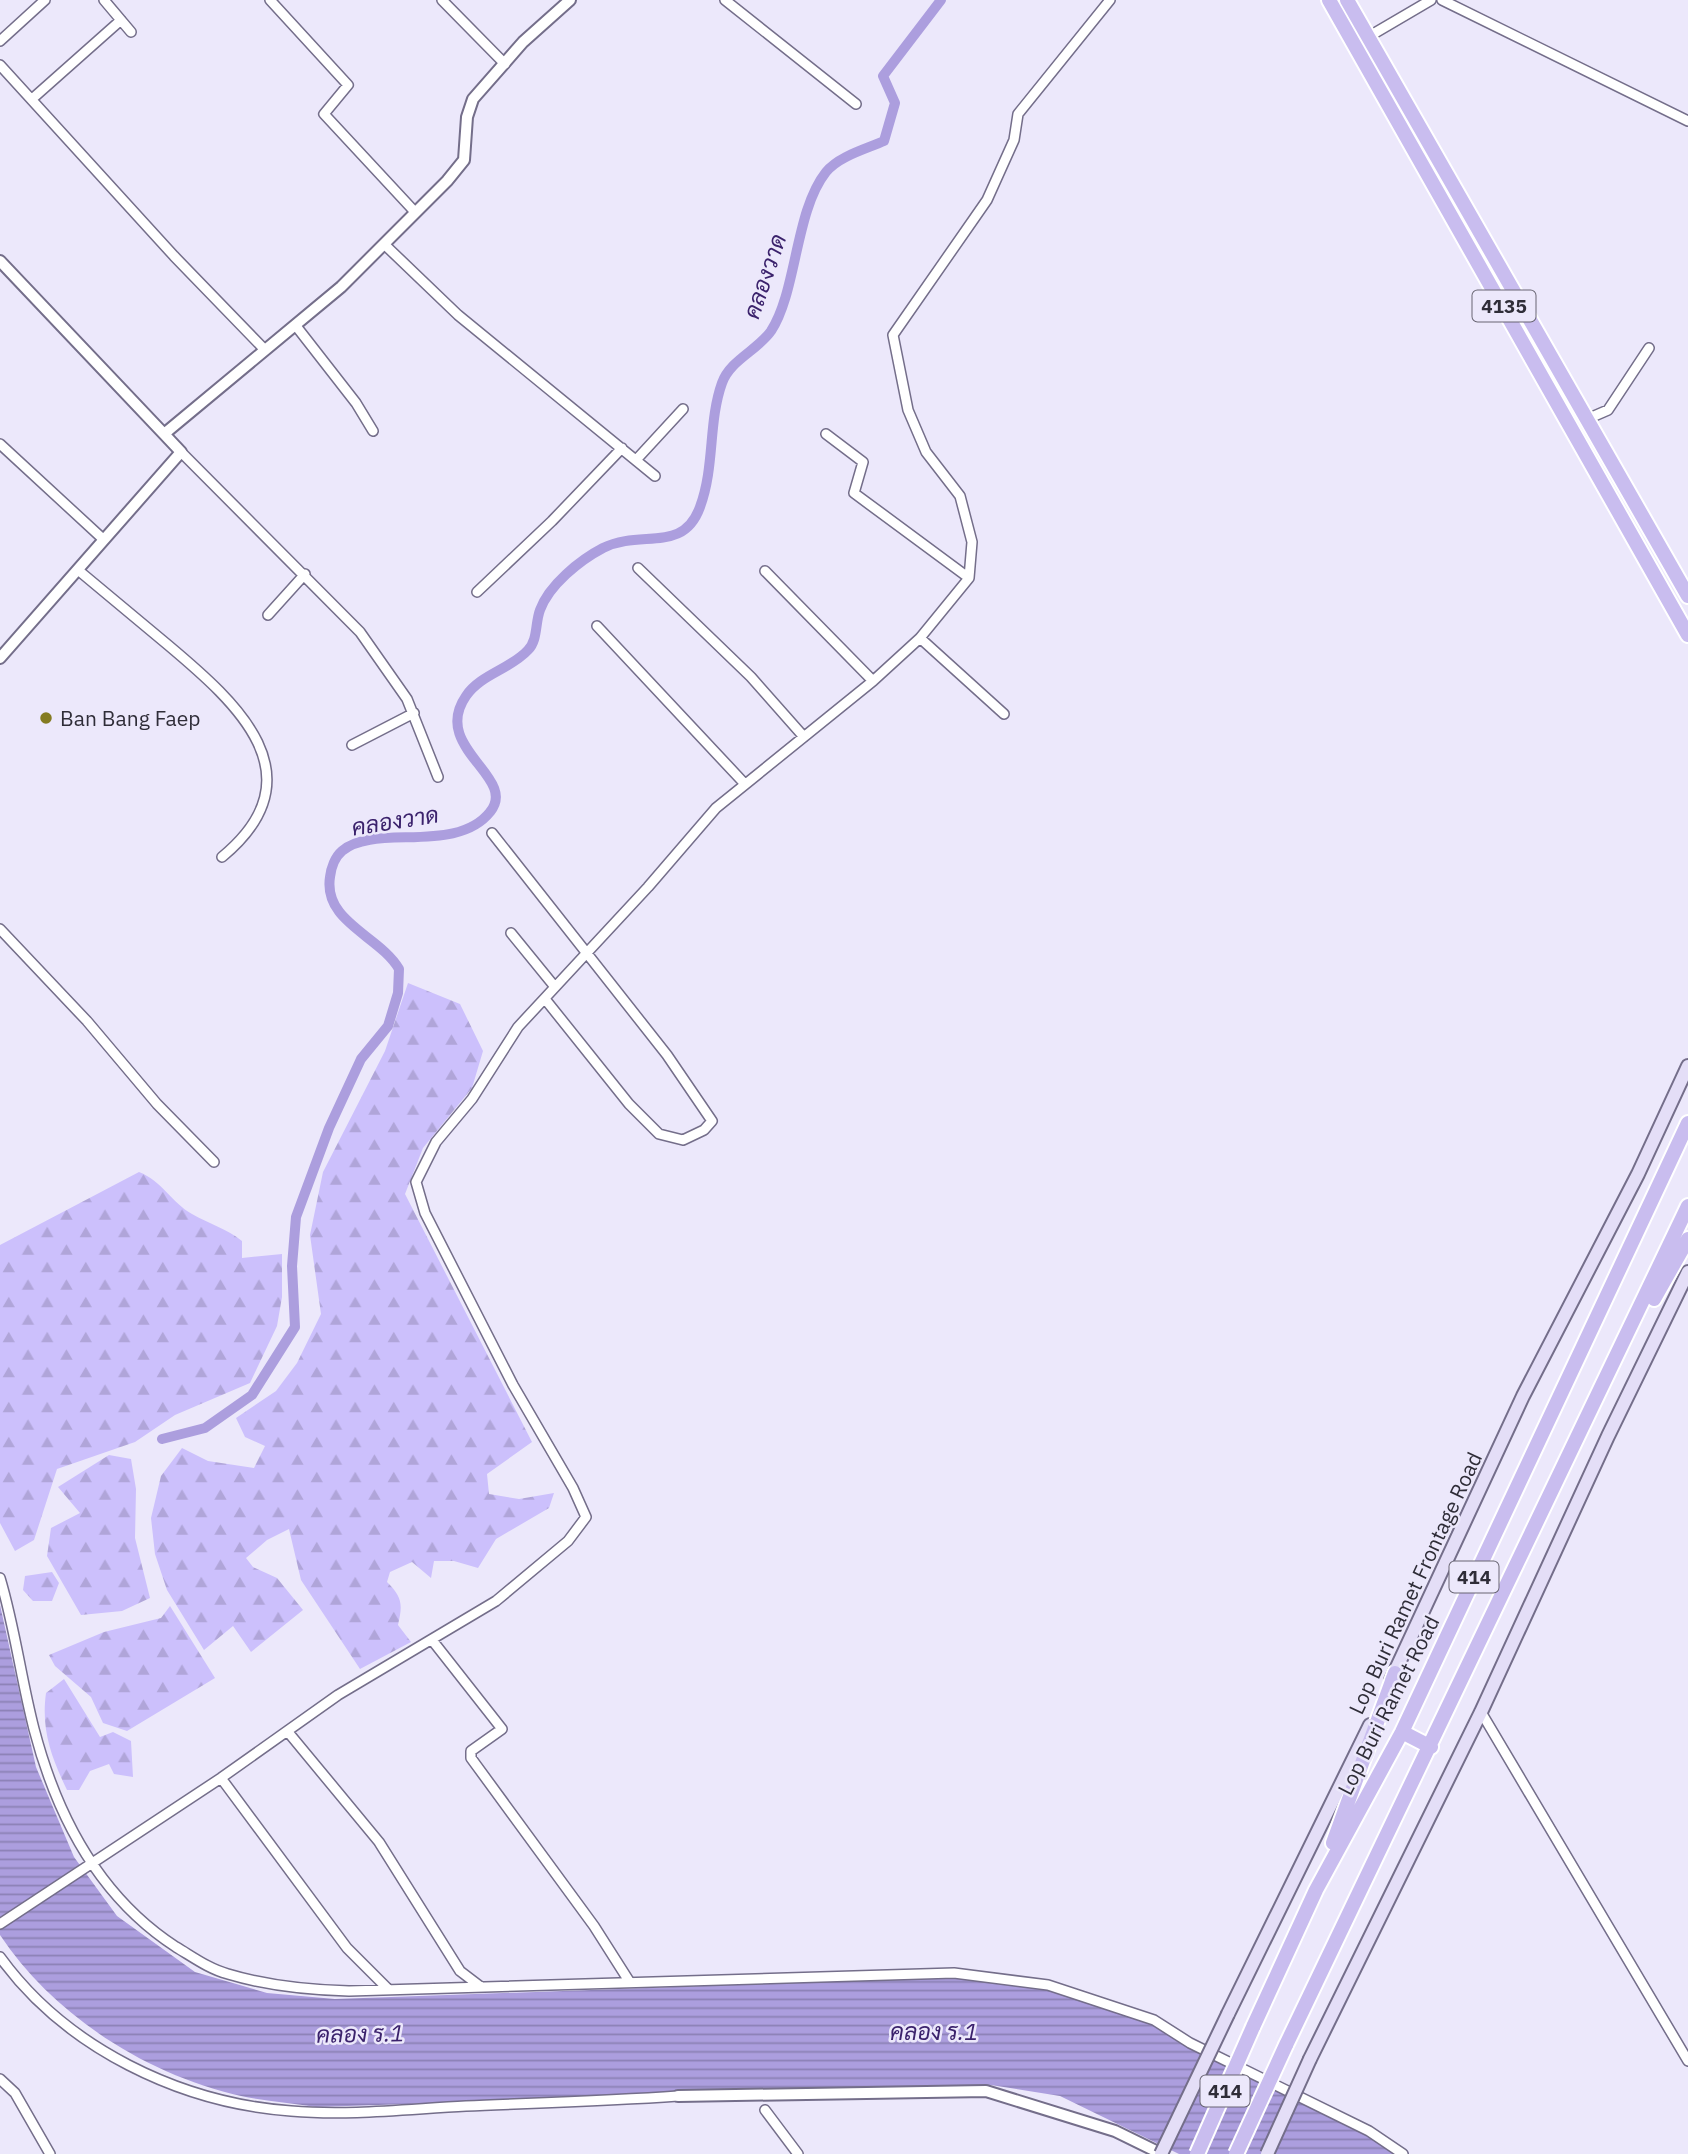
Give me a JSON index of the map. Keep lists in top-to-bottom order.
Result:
{
  "streets": {
    "main road": [
      "4135",
      "414",
      "Lop Buri Ramet Frontage Road",
      "Lop Buri Ramet Road"
    ]
  },
  "water": ["คลองวาด", "คลอง ร.1"],
  "places": ["Ban Bang Faep"]
}
